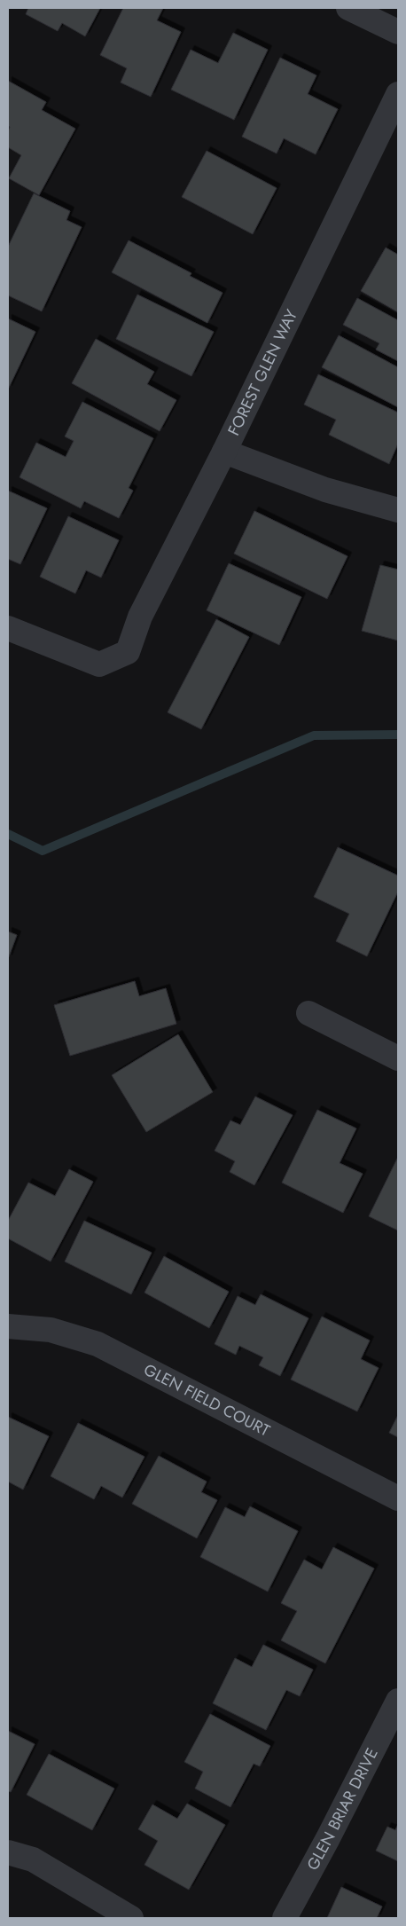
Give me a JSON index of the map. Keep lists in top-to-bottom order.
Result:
{
  "streets": {
    "street": ["FOREST GLEN WAY", "GLEN FIELD COURT", "GLEN BRIAR DRIVE"]
  }
}
